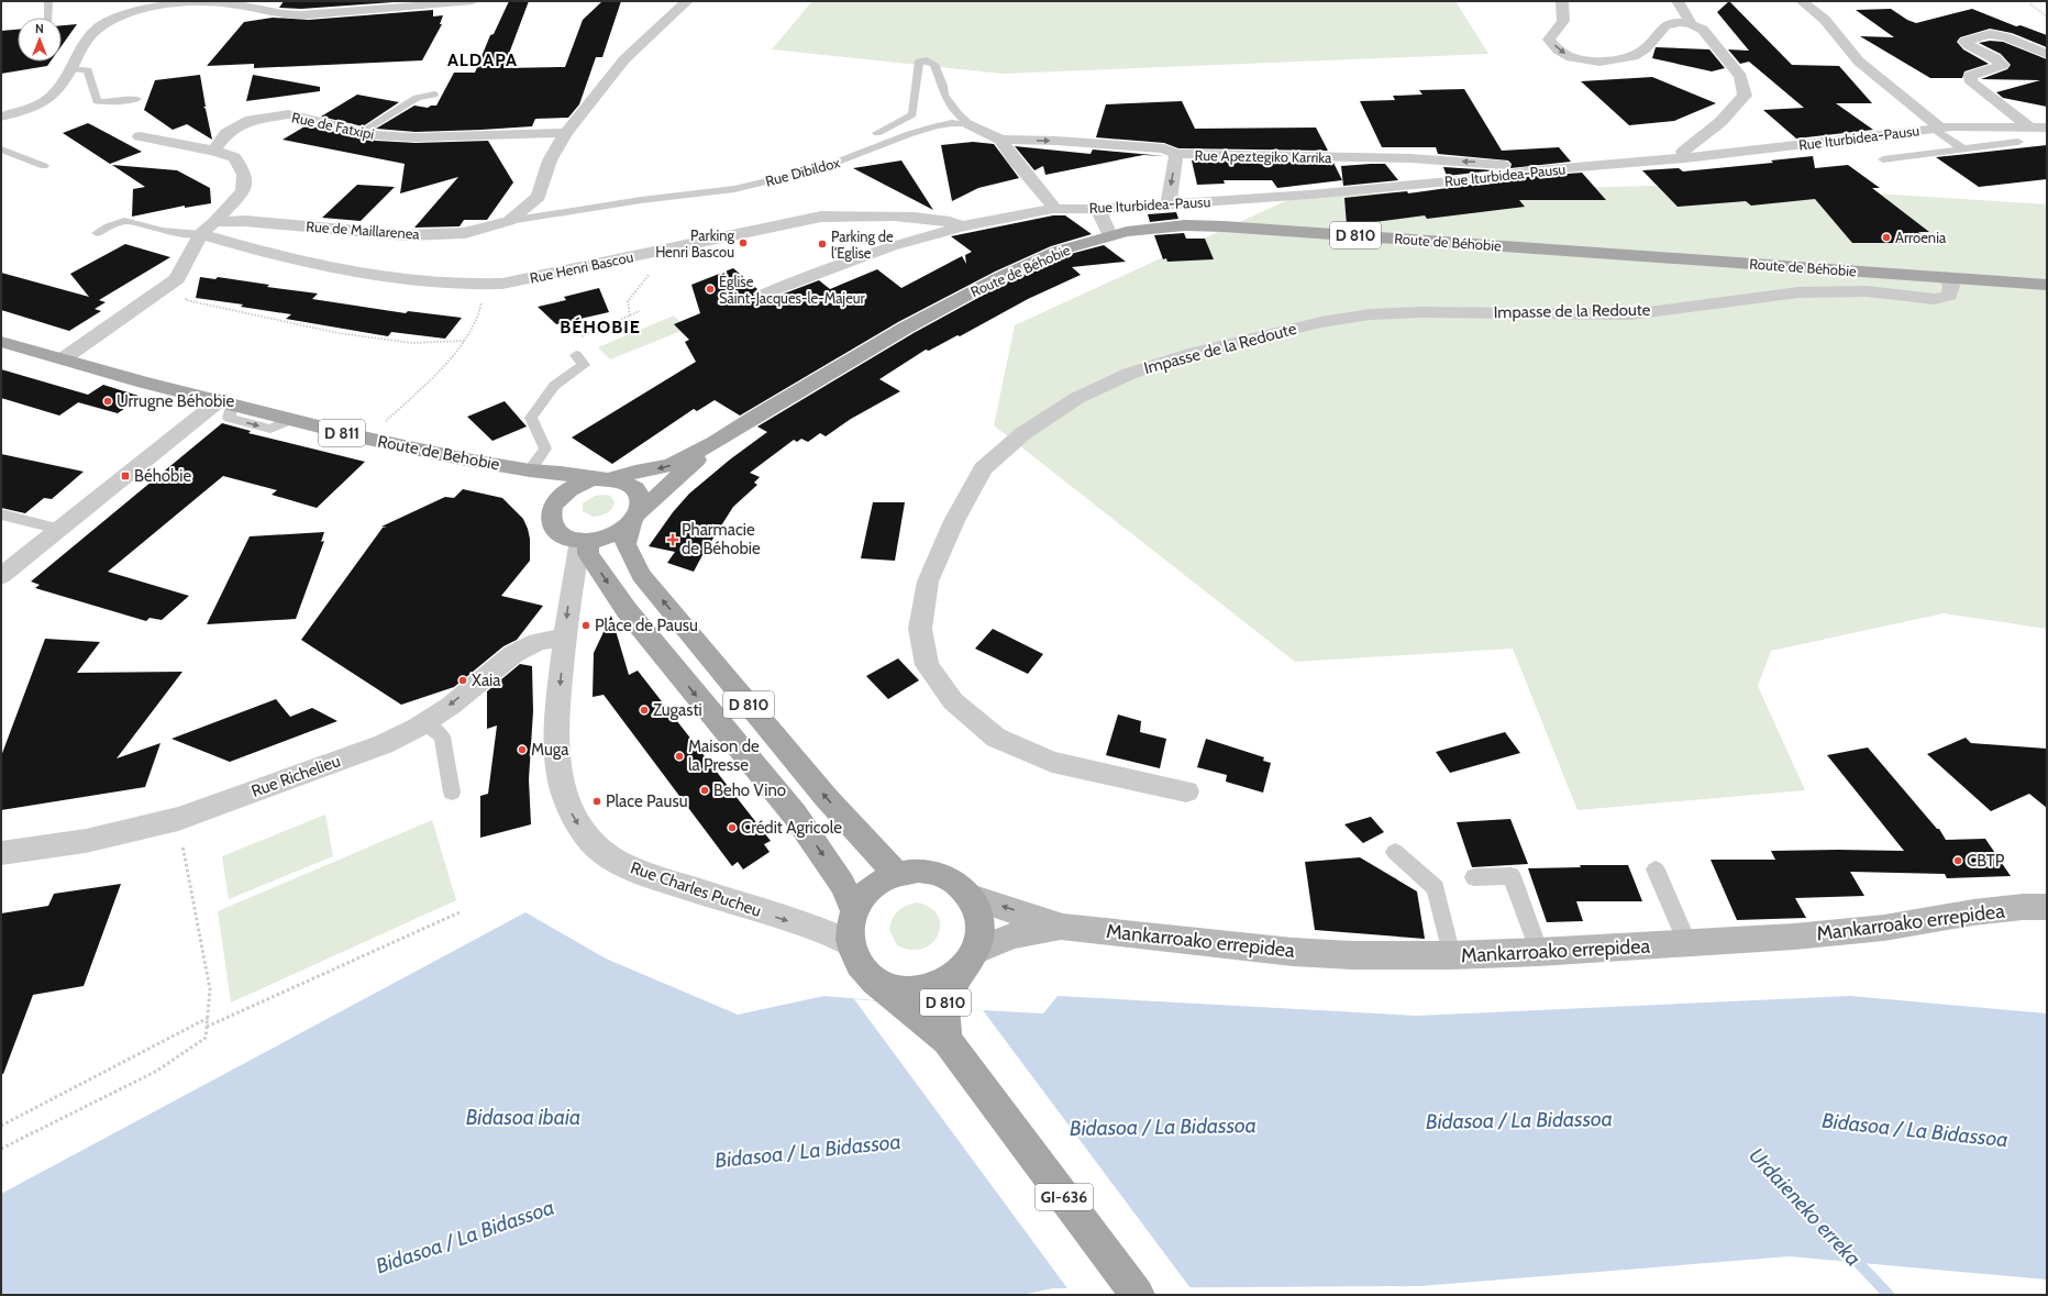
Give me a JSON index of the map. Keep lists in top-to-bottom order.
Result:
{
  "streets": {
    "main road": [
      "D 810",
      "Route de Béhobie",
      "D 811",
      "Route de Behobie",
      "Mankarroako errepidea",
      "GI-636"
    ],
    "street": [
      "Rue de Fatxipi",
      "Rue Iturbidea-Pausu",
      "Rue Apeztegiko Karrika",
      "Rue de Maillarenea",
      "Rue Henri Bascou",
      "Impasse de la Redoute",
      "Rue Richelieu",
      "Rue Charles Pucheu"
    ],
    "lane": ["Rue Dibildox"]
  },
  "crossings": [
    ["Rue de Fatxipi", "Rue de Maillarenea"],
    ["Rue Iturbidea-Pausu", "Rue Apeztegiko Karrika"],
    ["Rue Iturbidea-Pausu", "Rue Henri Bascou"],
    ["Rue Dibildox", "Rue de Maillarenea"],
    ["D 810", "Route de Béhobie"],
    ["D 810", "Route de Behobie"],
    ["D 810", "Rue Charles Pucheu"],
    ["D 810", "Mankarroako errepidea"],
    ["D 810", "GI-636"],
    ["Route de Béhobie", "Impasse de la Redoute"],
    ["Route de Béhobie", "Route de Behobie"],
    ["Route de Béhobie", "Rue Charles Pucheu"],
    ["D 811", "Route de Behobie"],
    ["Route de Behobie", "Rue Charles Pucheu"],
    ["Rue Richelieu", "Rue Charles Pucheu"],
    ["Rue Charles Pucheu", "Mankarroako errepidea"]
  ],
  "one_way": ["Rue Charles Pucheu"],
  "districts": ["ALDAPA", "BÉHOBIE"],
  "water": ["Bidasoa ibaia", "Bidasoa / La Bidassoa", "Urdaieneko erreka"],
  "places": {
    "other": [
      "Arroenia",
      "Parking Henri Bascou",
      "Parking de l'Eglise",
      "Église Saint-Jacques-le-Majeur",
      "Urrugne Béhobie",
      "Place de Pausu",
      "Xaia",
      "Zugasti",
      "Muga",
      "Maison de la Presse",
      "Beho Vino",
      "Place Pausu",
      "Crédit Agricole",
      "CBTP"
    ],
    "transit": ["Béhobie"],
    "health": ["Pharmacie de Béhobie"]
  },
  "north": "top"
}
